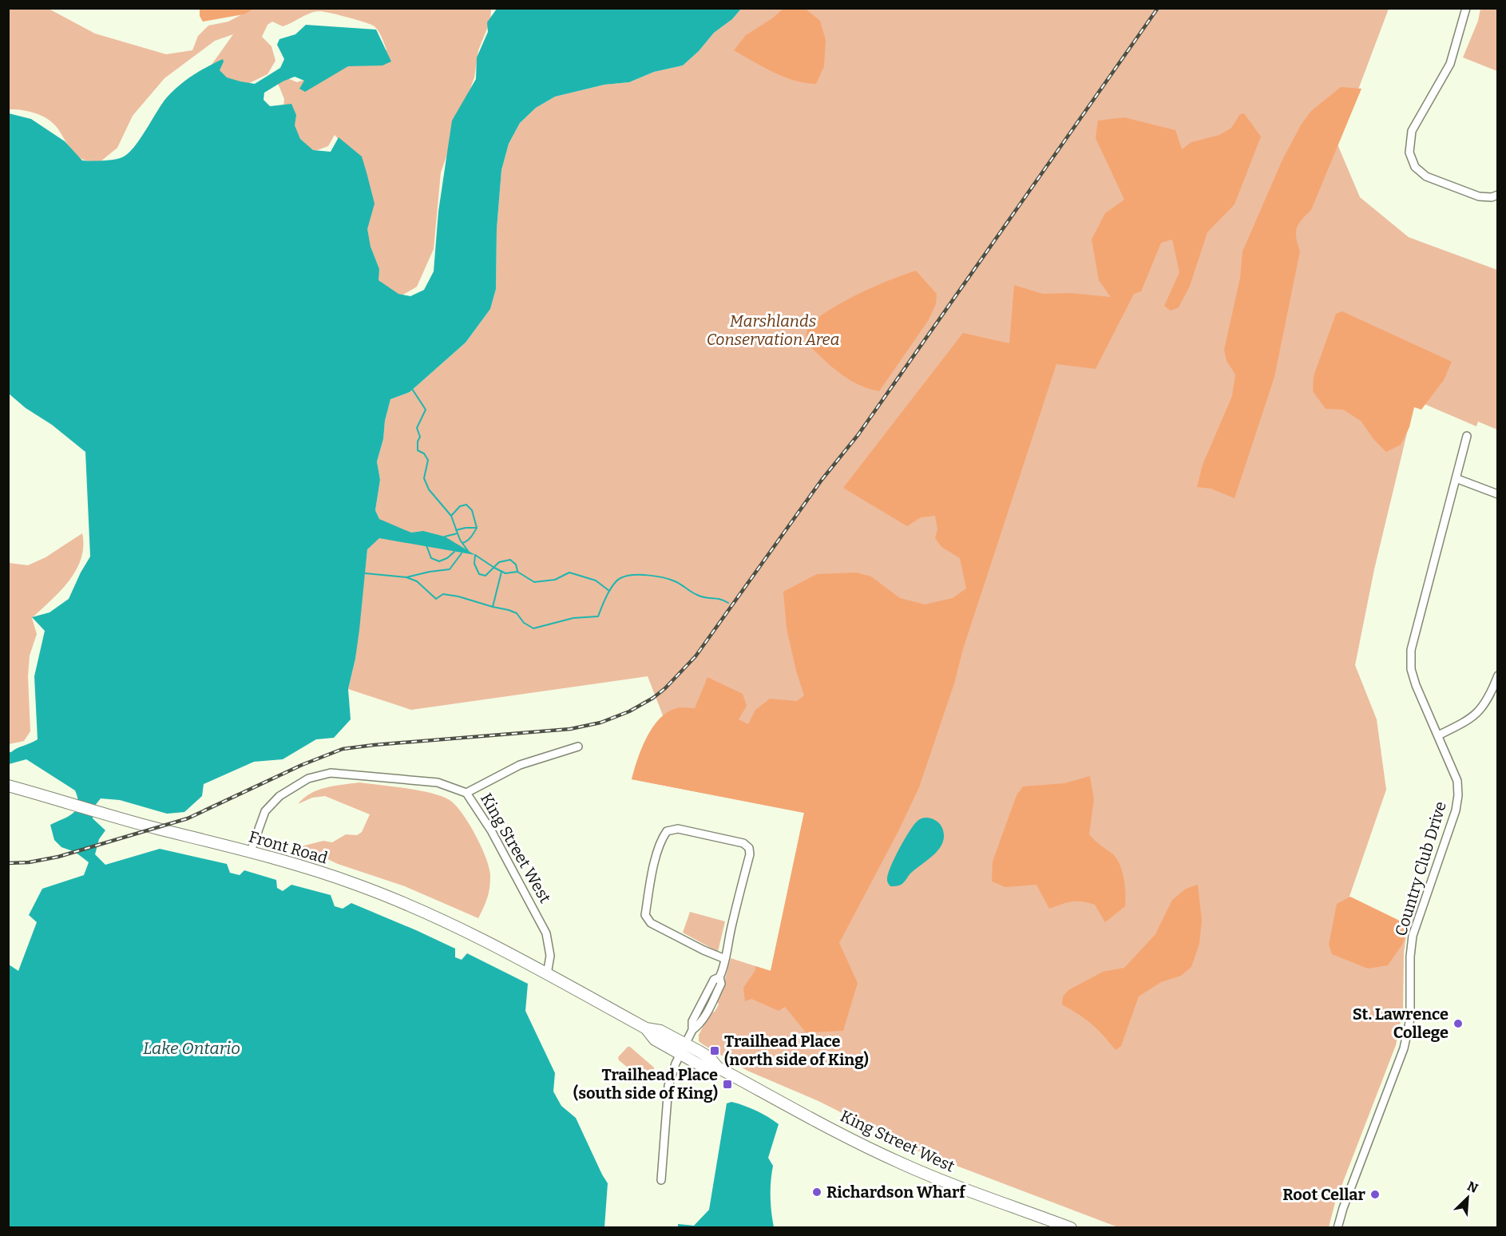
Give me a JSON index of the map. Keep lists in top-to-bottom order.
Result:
{
  "streets": {
    "main road": ["Front Road", "King Street West"],
    "street": ["Country Club Drive"]
  },
  "crossings": [
    ["Front Road", "King Street West"]
  ],
  "water": ["Lake Ontario"],
  "parks": ["Marshlands Conservation Area"],
  "places": {
    "other": ["St. Lawrence College", "Richardson Wharf", "Root Cellar"],
    "transit": ["Trailhead Place (north side of King)", "Trailhead Place (south side of King)"]
  },
  "north": "top right"
}
